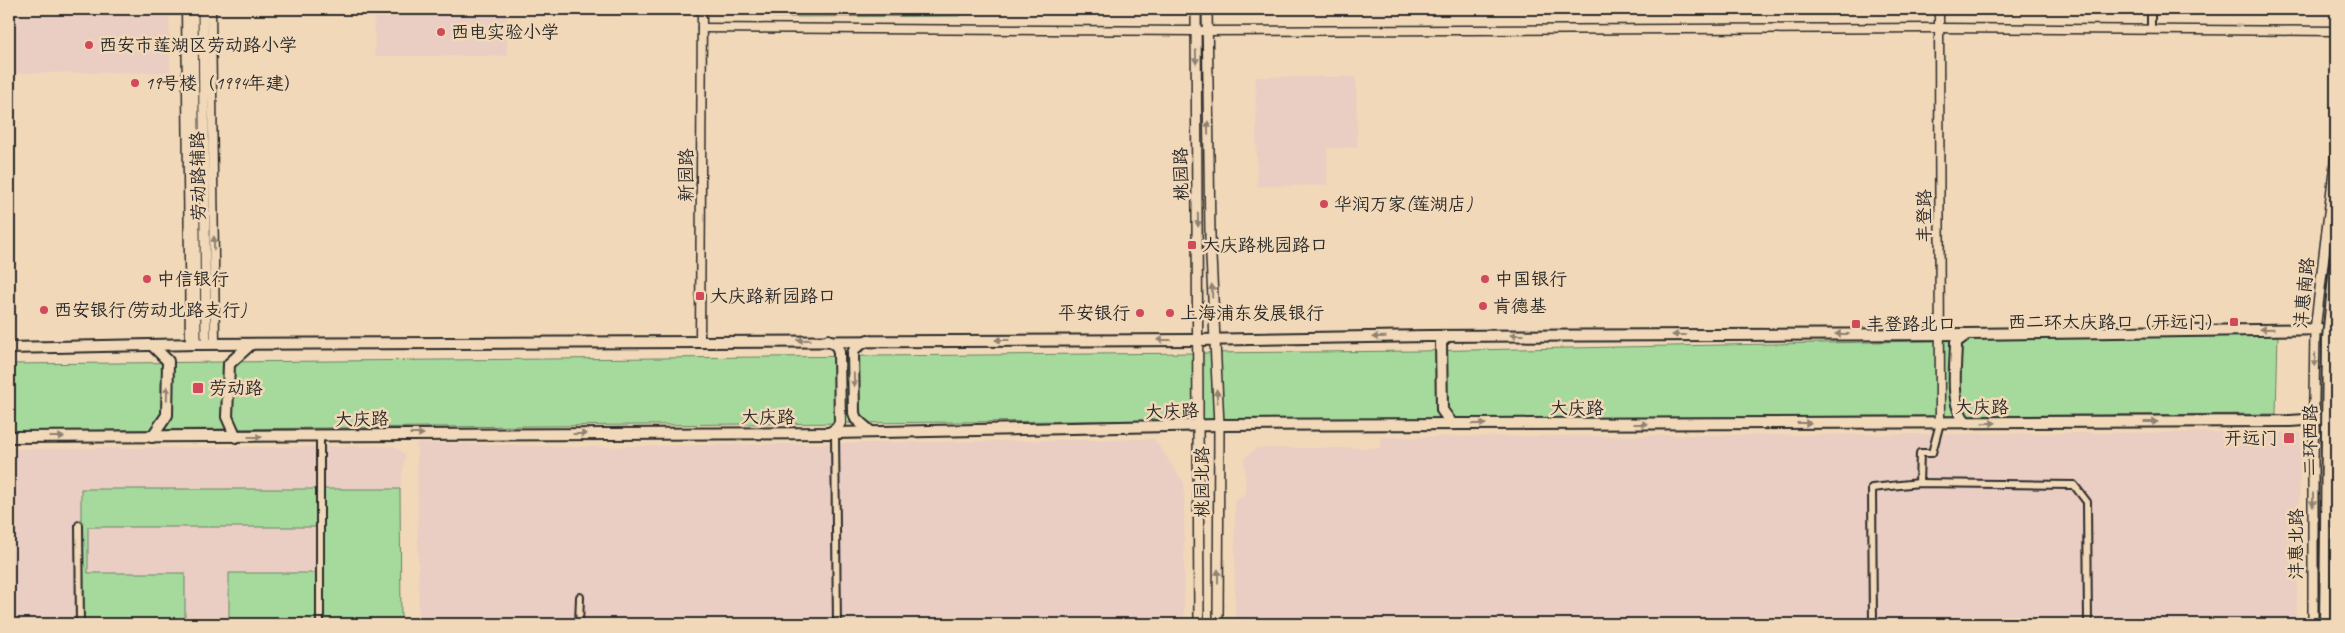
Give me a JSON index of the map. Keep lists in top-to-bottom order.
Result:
{
  "streets": {
    "main road": [
      "桃园路",
      "沣惠南路",
      "大庆路",
      "二环西路",
      "桃园北路",
      "沣惠北路"
    ],
    "street": ["新园路", "劳动路辅路", "丰登路"]
  },
  "crossings": [
    ["桃园路", "桃园北路"],
    ["沣惠南路", "大庆路"],
    ["沣惠南路", "沣惠北路"],
    ["大庆路", "桃园北路"]
  ],
  "one_way": ["沣惠北路"],
  "places": {
    "other": [
      "西电实验小学",
      "西安市莲湖区劳动路小学",
      "19号楼（1994年建）",
      "华润万家(莲湖店)",
      "中信银行",
      "中国银行",
      "肯德基",
      "西安银行(劳动北路支行)",
      "平安银行",
      "上海浦东发展银行"
    ],
    "transit": [
      "大庆路桃园路口",
      "大庆路新园路口",
      "西二环大庆路口（开远门）",
      "丰登路北口",
      "劳动路",
      "开远门"
    ]
  }
}
